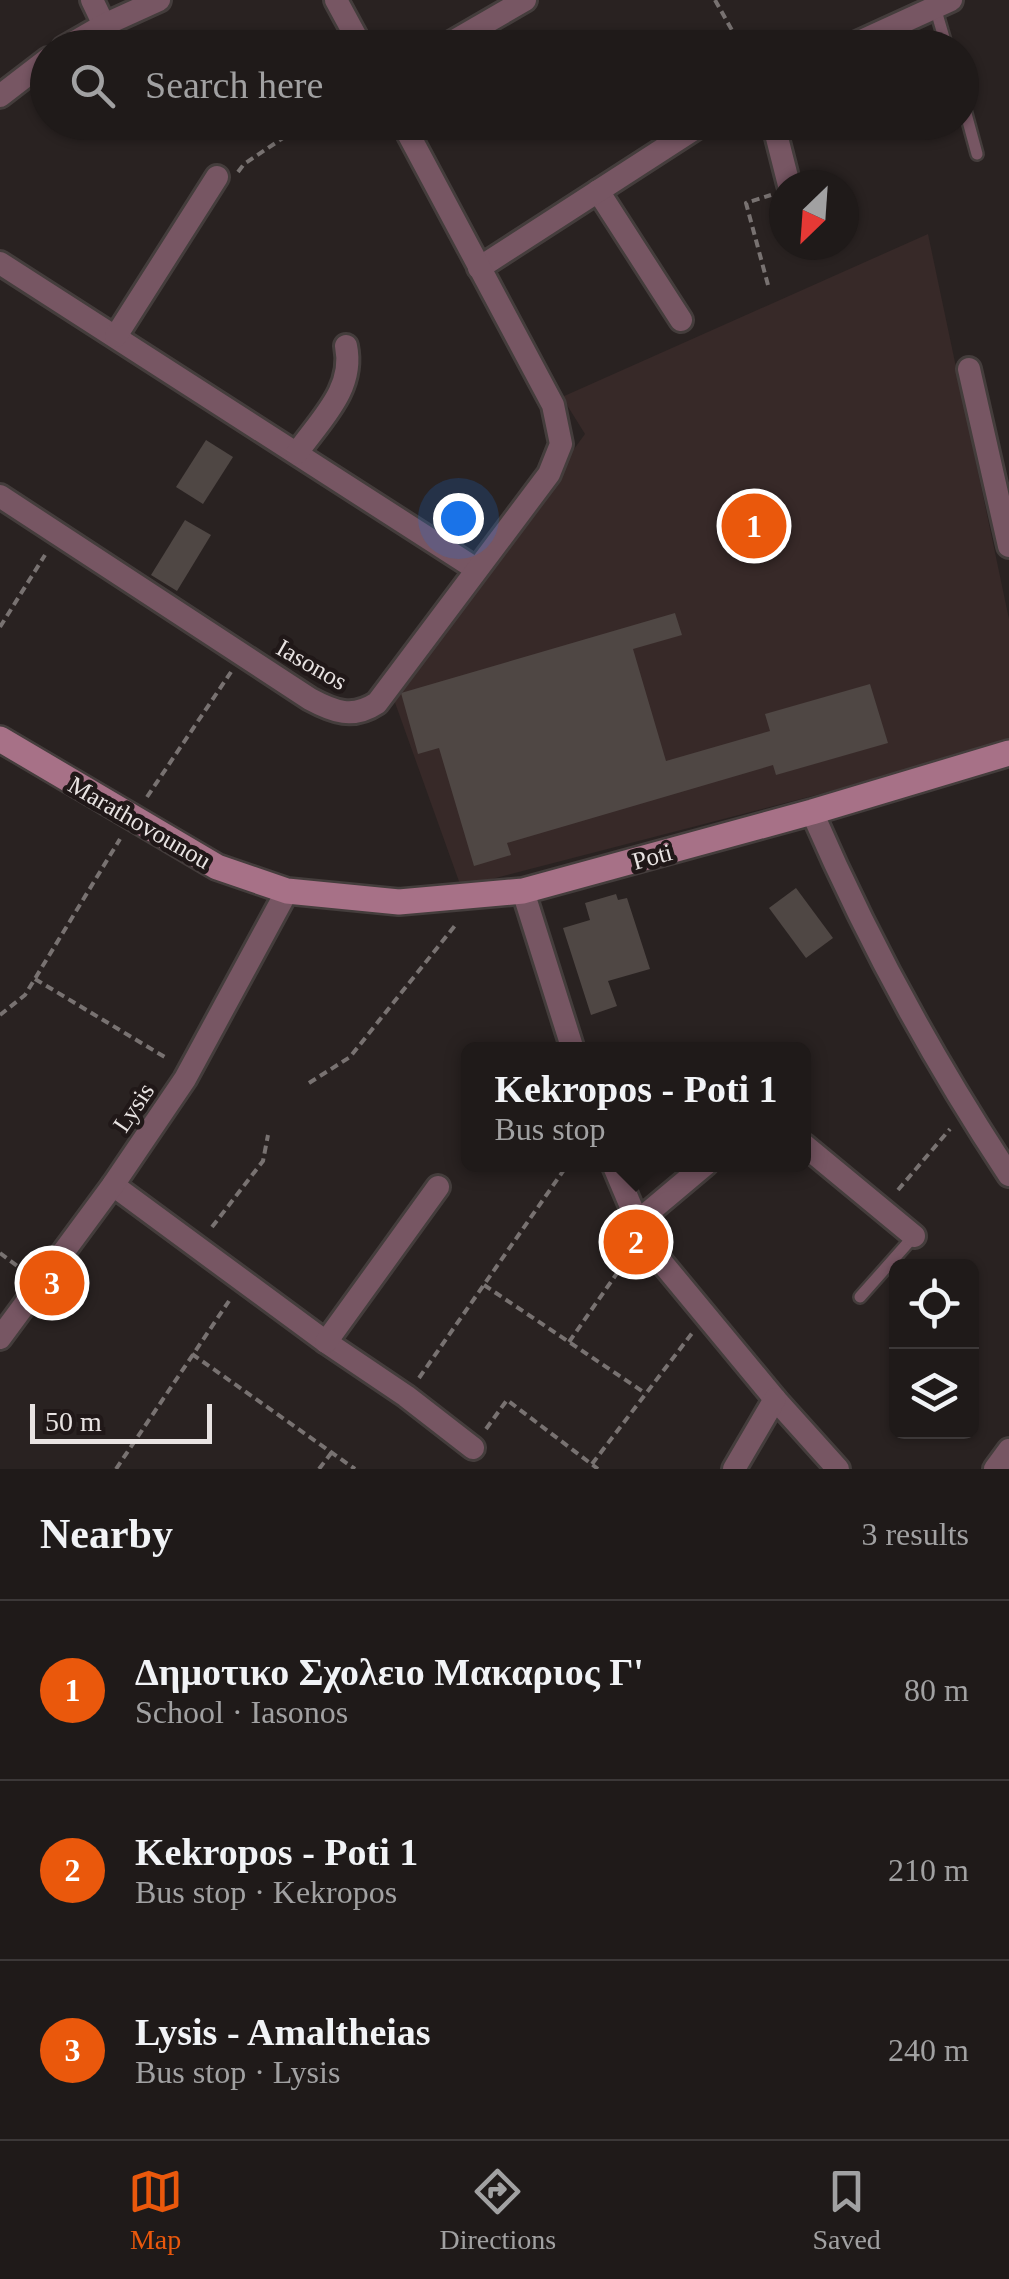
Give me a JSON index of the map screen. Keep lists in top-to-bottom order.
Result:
{
  "streets": {
    "street": [
      "Iasonos",
      "Marathovounou",
      "Poti",
      "Lysis"
    ]
  },
  "crossings": [
    ["Marathovounou", "Poti"],
    ["Marathovounou", "Lysis"],
    ["Poti", "Lysis"]
  ],
  "scale_bar": "50 m",
  "north": "bottom left",
  "page": {
    "search": "Search here",
    "pins": ["1", "2", "3"],
    "popup": ["Kekropos - Poti 1", "Bus stop"],
    "scale": "50 m",
    "heading": ["Nearby", "3 results"],
    "list": [
      {
        "mark": "1",
        "name": "Δημοτικο Σχολειο Μακαριος Γ'",
        "note": "School · Iasonos",
        "value": "80 m"
      },
      {
        "mark": "2",
        "name": "Kekropos - Poti 1",
        "note": "Bus stop · Kekropos",
        "value": "210 m"
      },
      {
        "mark": "3",
        "name": "Lysis - Amaltheias",
        "note": "Bus stop · Lysis",
        "value": "240 m"
      }
    ],
    "nav": ["Map", "Directions", "Saved"]
  }
}
